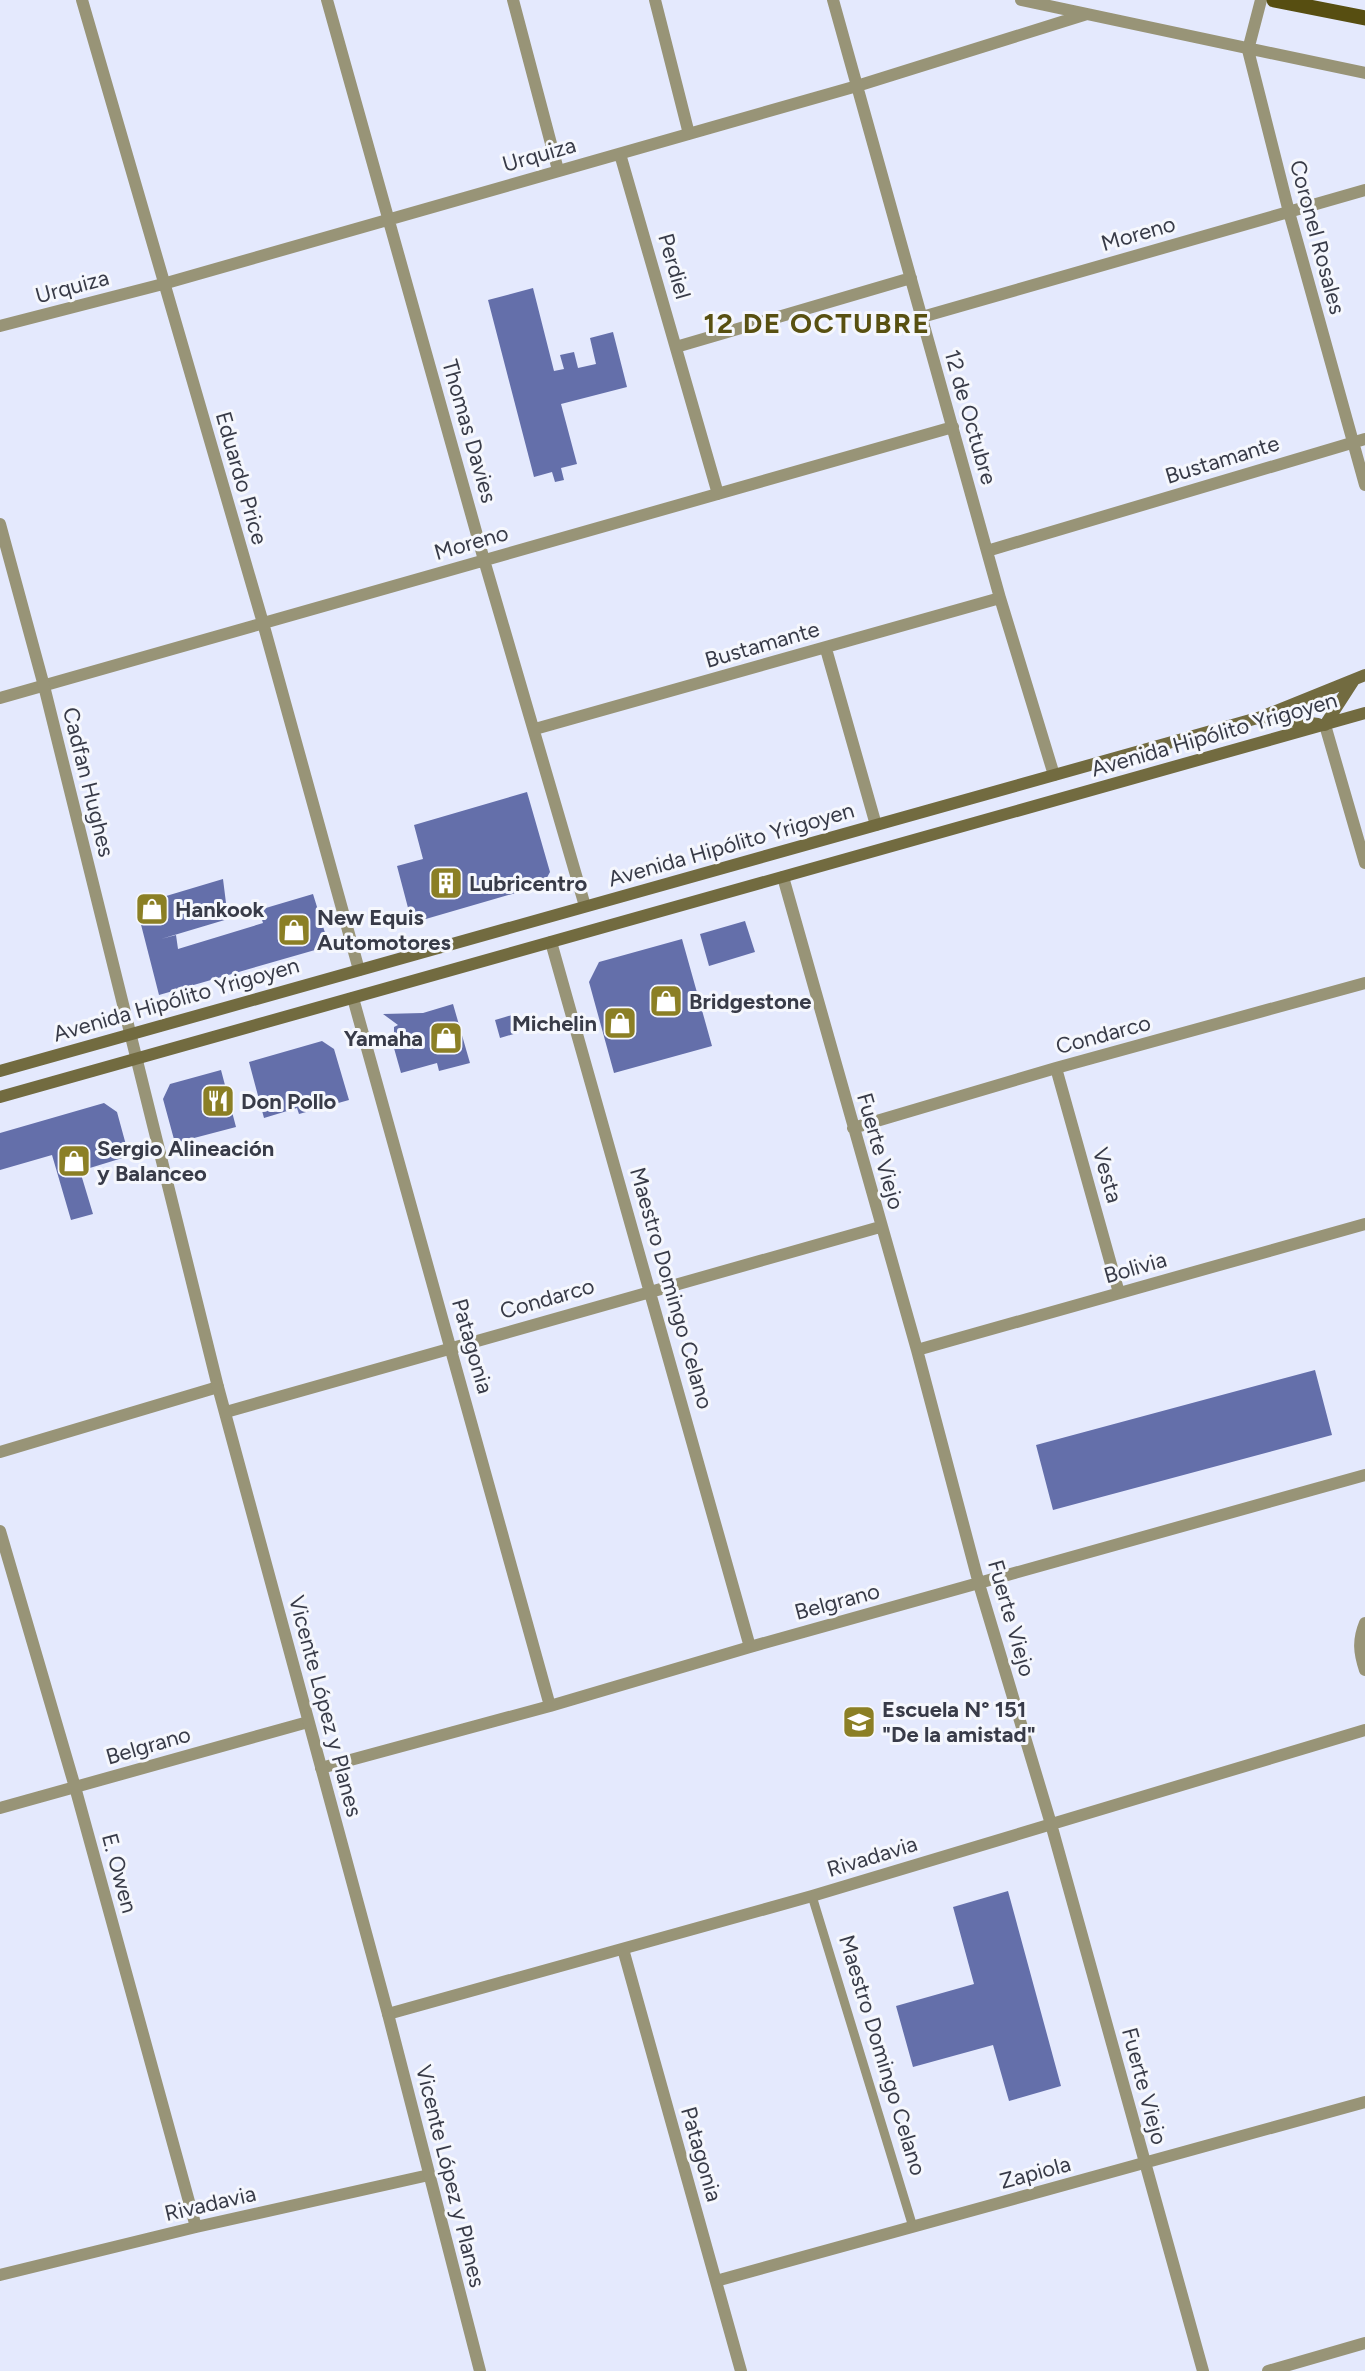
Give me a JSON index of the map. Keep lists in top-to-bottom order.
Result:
{
  "streets": {
    "main road": ["Avenida Hipólito Yrigoyen"],
    "street": [
      "Urquiza",
      "Moreno",
      "Coronel Rosales",
      "Perdiel",
      "12 de Octubre",
      "Thomas Davies",
      "Bustamante",
      "Eduardo Price",
      "Cadfan Hughes",
      "Condarco",
      "Fuerte Viejo",
      "Vesta",
      "Bolivia",
      "Maestro Domingo Celano",
      "Patagonia",
      "Belgrano",
      "Vicente López y Planes",
      "Rivadavia",
      "E. Owen",
      "Zapiola"
    ]
  },
  "crossings": [
    ["Urquiza", "Perdiel"],
    ["Urquiza", "12 de Octubre"],
    ["Urquiza", "Thomas Davies"],
    ["Urquiza", "Eduardo Price"],
    ["Moreno", "Coronel Rosales"],
    ["Moreno", "Perdiel"],
    ["Moreno", "12 de Octubre"],
    ["Moreno", "Thomas Davies"],
    ["Moreno", "Eduardo Price"],
    ["Moreno", "Cadfan Hughes"],
    ["Coronel Rosales", "Bustamante"],
    ["12 de Octubre", "Bustamante"],
    ["12 de Octubre", "Avenida Hipólito Yrigoyen"],
    ["Thomas Davies", "Bustamante"],
    ["Thomas Davies", "Avenida Hipólito Yrigoyen"],
    ["Eduardo Price", "Avenida Hipólito Yrigoyen"],
    ["Avenida Hipólito Yrigoyen", "Cadfan Hughes"],
    ["Avenida Hipólito Yrigoyen", "Fuerte Viejo"],
    ["Avenida Hipólito Yrigoyen", "Maestro Domingo Celano"],
    ["Avenida Hipólito Yrigoyen", "Patagonia"],
    ["Avenida Hipólito Yrigoyen", "Vicente López y Planes"],
    ["Cadfan Hughes", "Vicente López y Planes"],
    ["Condarco", "Fuerte Viejo"],
    ["Condarco", "Vesta"],
    ["Condarco", "Maestro Domingo Celano"],
    ["Condarco", "Patagonia"],
    ["Condarco", "Vicente López y Planes"],
    ["Fuerte Viejo", "Bolivia"],
    ["Fuerte Viejo", "Belgrano"],
    ["Fuerte Viejo", "Rivadavia"],
    ["Fuerte Viejo", "Zapiola"],
    ["Vesta", "Bolivia"],
    ["Maestro Domingo Celano", "Belgrano"],
    ["Maestro Domingo Celano", "Rivadavia"],
    ["Maestro Domingo Celano", "Zapiola"],
    ["Patagonia", "Belgrano"],
    ["Patagonia", "Rivadavia"],
    ["Patagonia", "Zapiola"],
    ["Belgrano", "Vicente López y Planes"],
    ["Belgrano", "E. Owen"],
    ["Vicente López y Planes", "Rivadavia"],
    ["Rivadavia", "E. Owen"]
  ],
  "districts": ["12 DE OCTUBRE"],
  "places": {
    "building": ["Lubricentro"],
    "shop": [
      "Hankook",
      "New Equis Automotores",
      "Bridgestone",
      "Michelin",
      "Yamaha",
      "Sergio Alineación y Balanceo"
    ],
    "restaurant": ["Don Pollo"],
    "school or university": ["Escuela N° 151 \"De la amistad\""]
  }
}
